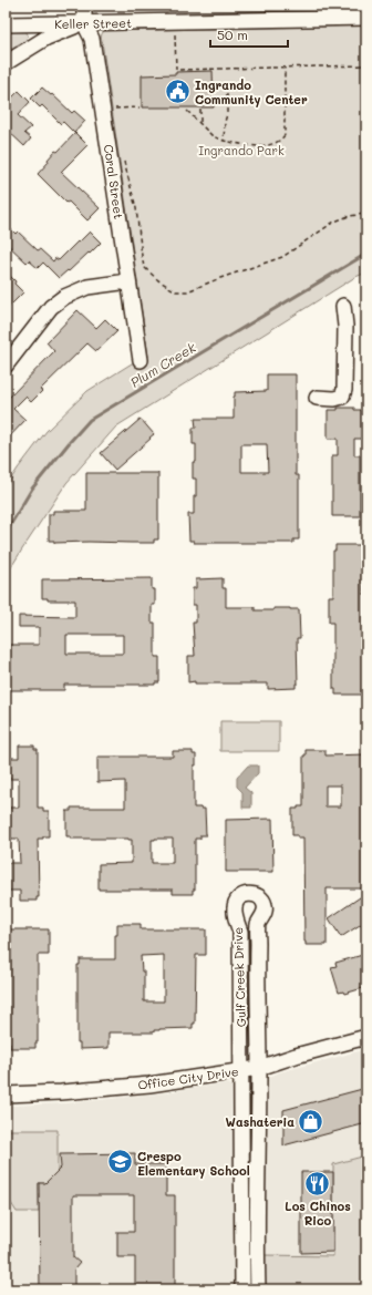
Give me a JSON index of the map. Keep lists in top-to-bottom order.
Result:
{
  "streets": {
    "street": [
      "Keller Street",
      "Coral Street",
      "Gulf Creek Drive",
      "Office City Drive"
    ]
  },
  "crossings": [
    ["Keller Street", "Coral Street"],
    ["Gulf Creek Drive", "Office City Drive"]
  ],
  "water": ["Plum Creek"],
  "parks": ["Ingrando Park"],
  "places": {
    "public building": ["Ingrando Community Center"],
    "shop": ["Washateria"],
    "school or university": ["Crespo Elementary School"],
    "restaurant": ["Los Chinos Rico"]
  },
  "scale_bar": "50 m"
}
